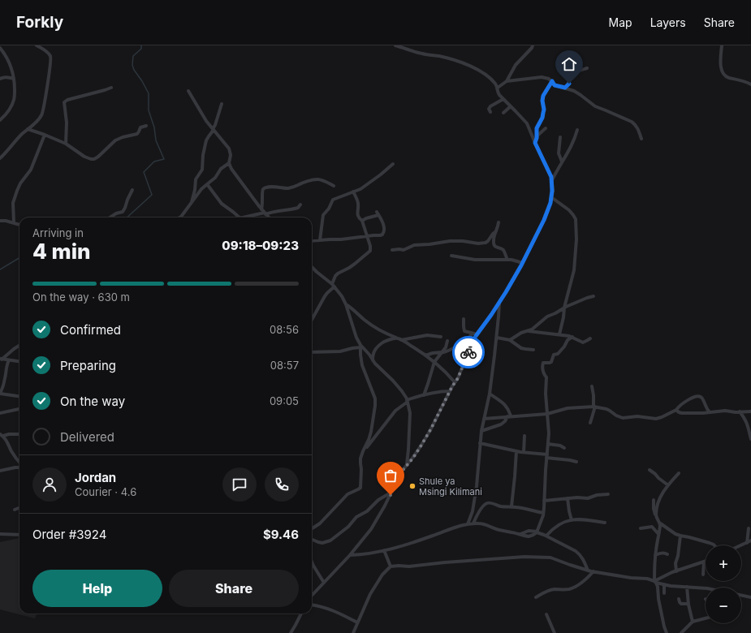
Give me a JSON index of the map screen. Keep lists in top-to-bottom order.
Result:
{
  "places": ["Shule ya Msingi Kilimani"],
  "page": {
    "header": "Forkly",
    "nav": ["Map", "Layers", "Share"],
    "heading": ["4 min", "Arriving in", "09:18–09:23"],
    "panel": [
      "Jordan",
      "Courier · 4.6",
      "Order #3924",
      "$9.46"
    ],
    "bar": "On the way · 630 m",
    "list": [
      ["Confirmed", "08:56"],
      ["Preparing", "08:57"],
      ["On the way", "09:05"],
      "Delivered"
    ],
    "map_buttons": ["+", "−"],
    "buttons": ["Help", "Share"]
  }
}
